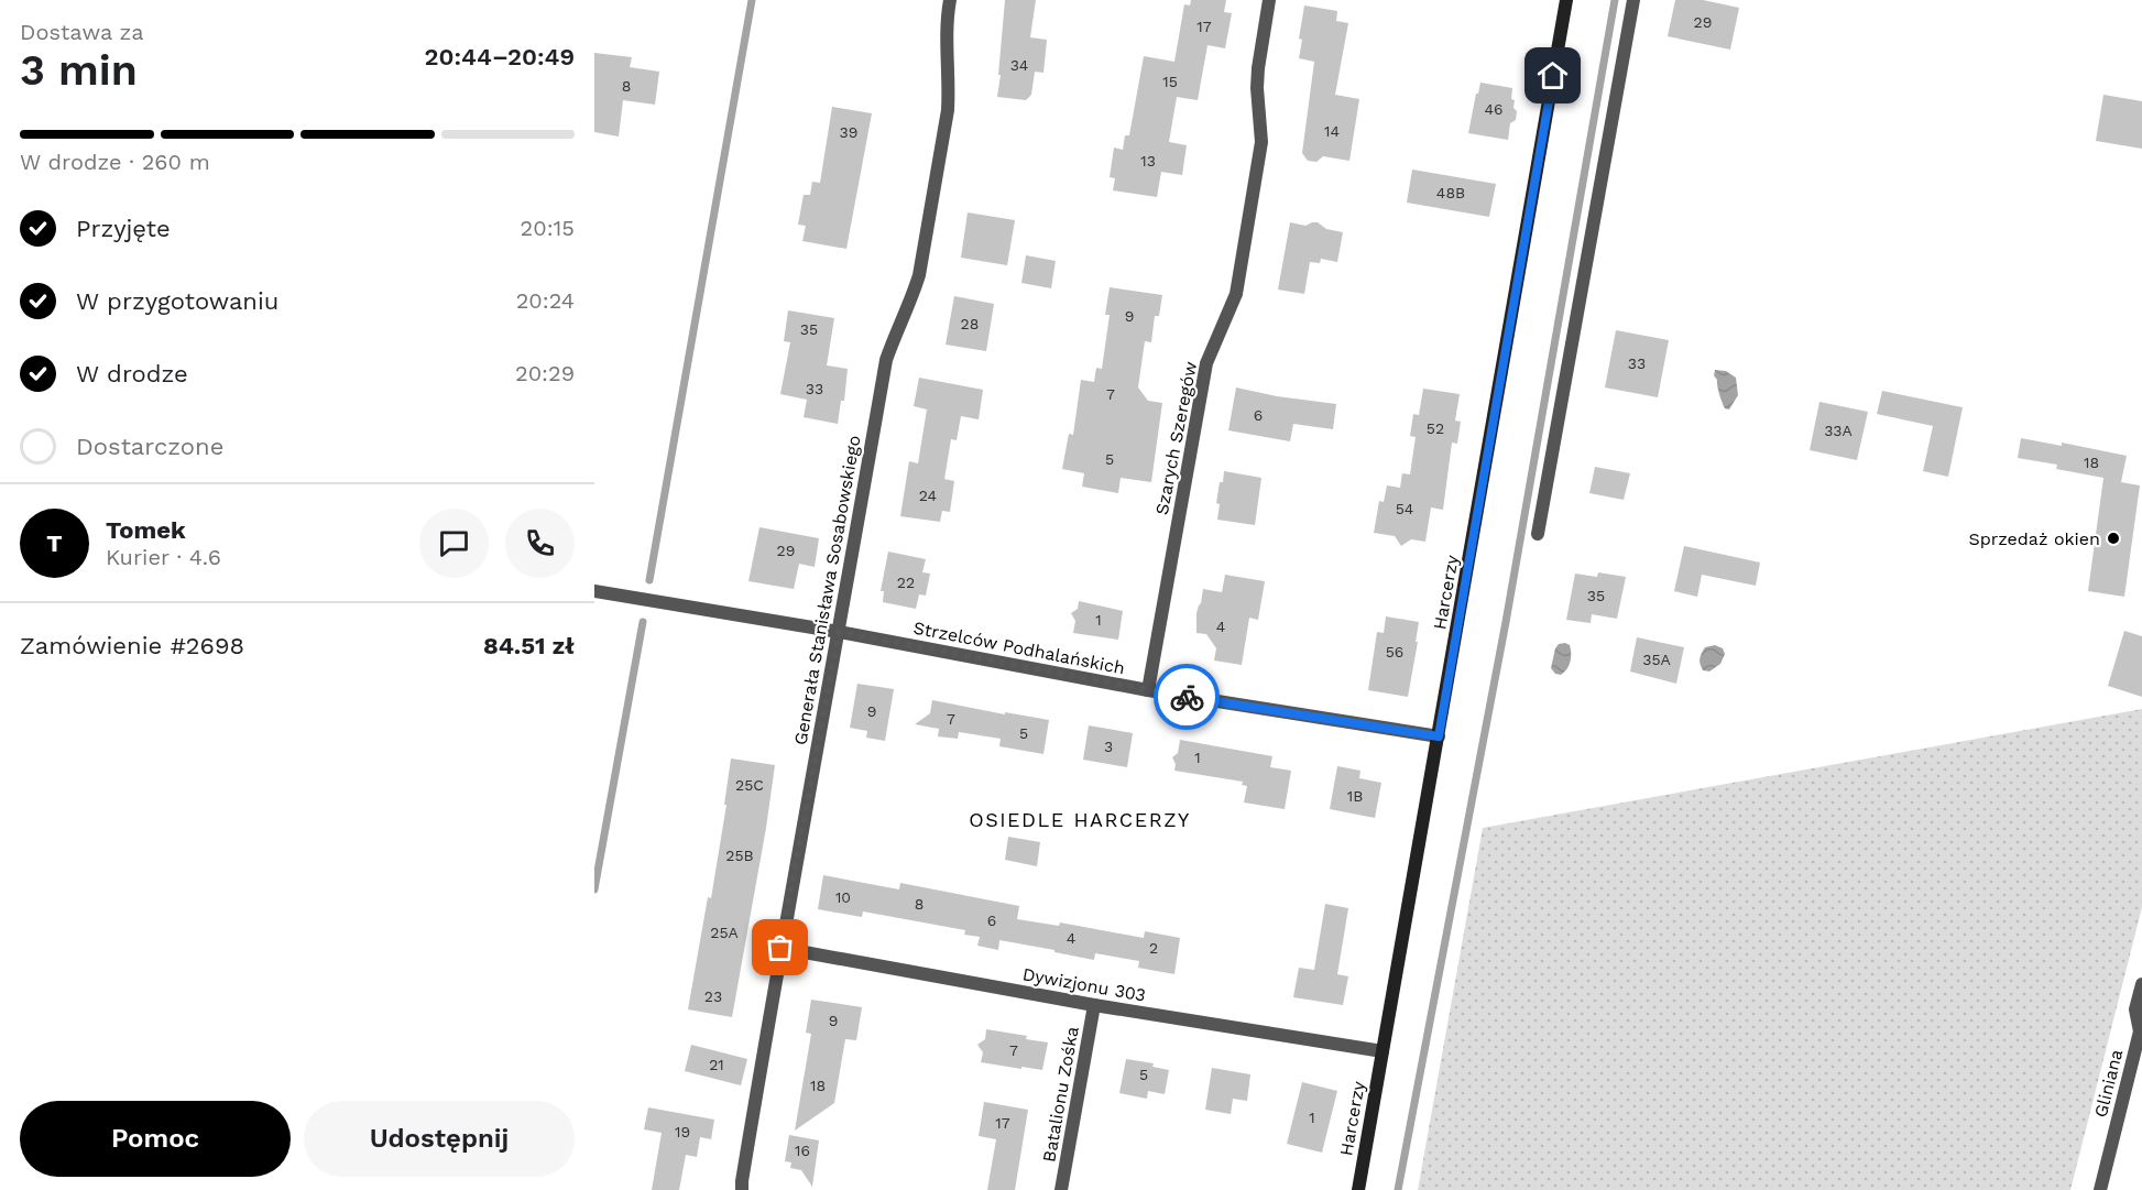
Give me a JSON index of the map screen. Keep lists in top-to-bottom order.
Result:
{
  "streets": {
    "street": [
      "Szarych Szeregów",
      "Generała Stanisława Sosabowskiego",
      "Harcerzy",
      "Strzelców Podhalańskich",
      "Dywizjonu 303",
      "Gliniana",
      "Batalionu Zośka"
    ]
  },
  "crossings": [
    ["Szarych Szeregów", "Strzelców Podhalańskich"],
    ["Generała Stanisława Sosabowskiego", "Strzelców Podhalańskich"],
    ["Generała Stanisława Sosabowskiego", "Dywizjonu 303"],
    ["Harcerzy", "Strzelców Podhalańskich"],
    ["Harcerzy", "Dywizjonu 303"],
    ["Dywizjonu 303", "Batalionu Zośka"]
  ],
  "districts": ["OSIEDLE HARCERZY"],
  "places": ["Sprzedaż okien"],
  "house_numbers": [
    "29",
    "17",
    "34",
    "15",
    "8",
    "46",
    "14",
    "39",
    "13",
    "48B",
    "9",
    "28",
    "35",
    "33",
    "33",
    "7",
    "6",
    "52",
    "33A",
    "5",
    "18",
    "24",
    "54",
    "29",
    "22",
    "35",
    "1",
    "4",
    "56",
    "35A",
    "9",
    "7",
    "5",
    "3",
    "1",
    "25C",
    "1B",
    "25B",
    "10",
    "8",
    "6",
    "25A",
    "4",
    "2",
    "23",
    "9",
    "7",
    "21",
    "5",
    "18",
    "1",
    "17",
    "19",
    "16"
  ],
  "page": {
    "heading": ["3 min", "Dostawa za", "20:44–20:49"],
    "panel": [
      "Tomek",
      "Kurier · 4.6",
      "Zamówienie #2698",
      "84.51 zł"
    ],
    "bar": "W drodze · 260 m",
    "list": [
      ["Przyjęte", "20:15"],
      ["W przygotowaniu", "20:24"],
      ["W drodze", "20:29"],
      "Dostarczone"
    ],
    "round": "T",
    "buttons": ["Pomoc", "Udostępnij"]
  }
}
